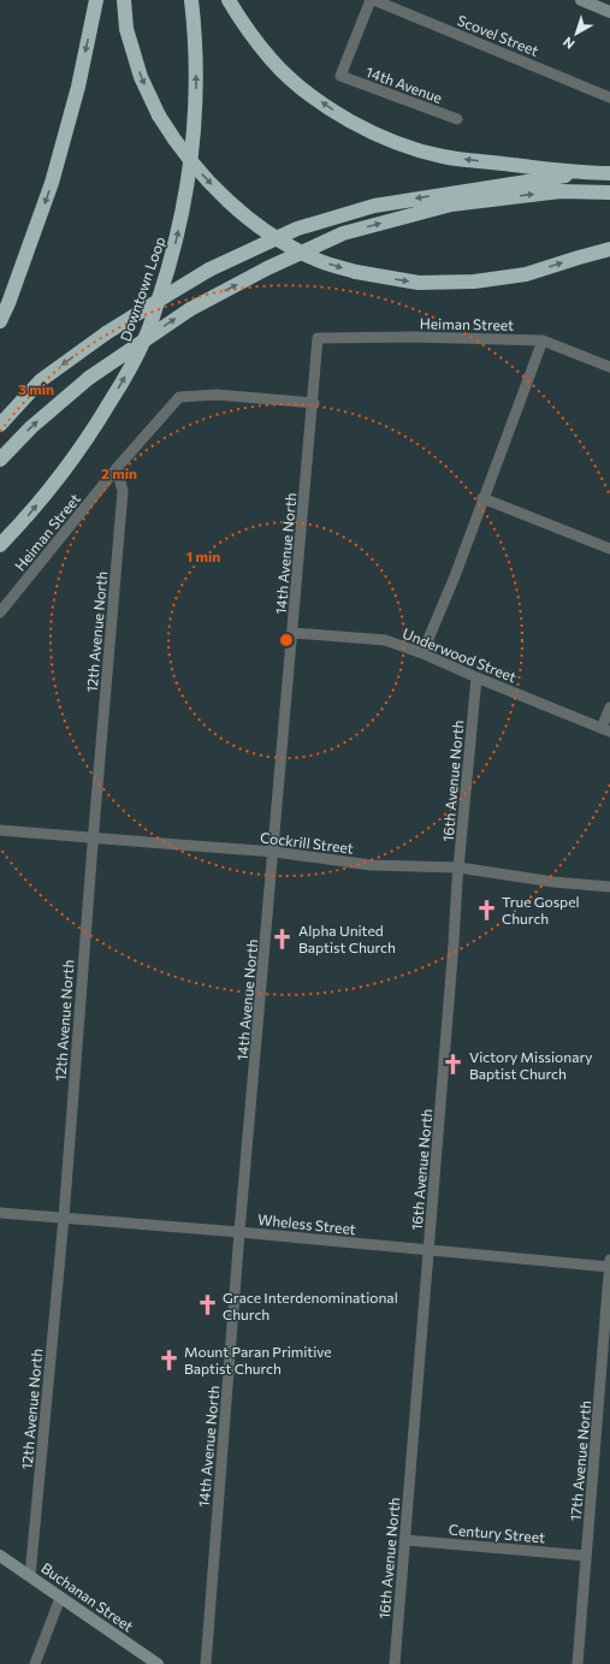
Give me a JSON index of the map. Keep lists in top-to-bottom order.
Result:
{
  "streets": {
    "highway": ["Downtown Loop"],
    "street": [
      "Scovel Street",
      "14th Avenue",
      "Heiman Street",
      "14th Avenue North",
      "12th Avenue North",
      "Underwood Street",
      "16th Avenue North",
      "Cockrill Street",
      "Wheless Street",
      "17th Avenue North",
      "Century Street",
      "Buchanan Street"
    ]
  },
  "crossings": [
    ["Heiman Street", "14th Avenue North"],
    ["Heiman Street", "12th Avenue North"],
    ["14th Avenue North", "Underwood Street"],
    ["14th Avenue North", "Cockrill Street"],
    ["14th Avenue North", "Wheless Street"],
    ["12th Avenue North", "Cockrill Street"],
    ["12th Avenue North", "Wheless Street"],
    ["12th Avenue North", "Buchanan Street"],
    ["Underwood Street", "16th Avenue North"],
    ["16th Avenue North", "Cockrill Street"],
    ["16th Avenue North", "Wheless Street"],
    ["16th Avenue North", "Century Street"],
    ["Wheless Street", "17th Avenue North"],
    ["17th Avenue North", "Century Street"]
  ],
  "one_way": ["Downtown Loop"],
  "places": {
    "church": [
      "True Gospel Church",
      "Alpha United Baptist Church",
      "Victory Missionary Baptist Church",
      "Grace Interdenominational Church",
      "Mount Paran Primitive Baptist Church"
    ]
  },
  "north": "bottom left",
  "rings": ["3 min", "2 min", "1 min"]
}
